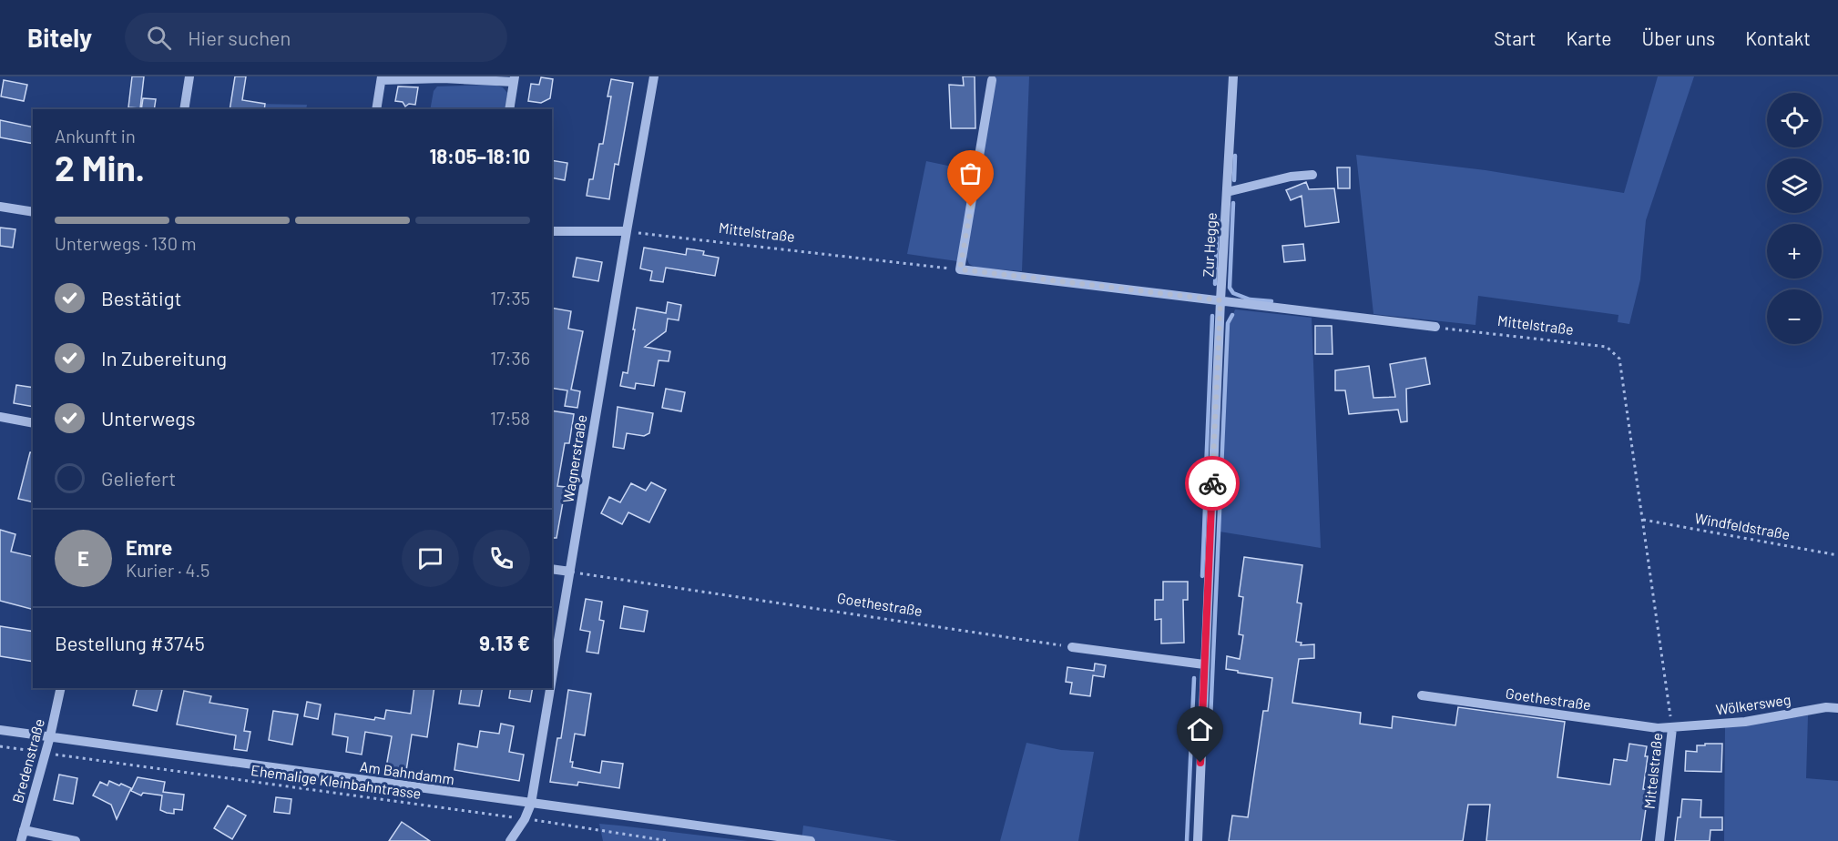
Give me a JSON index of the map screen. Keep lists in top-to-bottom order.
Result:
{
  "streets": {
    "street": [
      "Mittelstraße",
      "Zur Hegge",
      "Wagnerstraße",
      "Goethestraße",
      "Wölkersweg",
      "Bredenstraße",
      "Am Bahndamm"
    ],
    "path": ["Windfeldstraße", "Ehemalige Kleinbahntrasse"]
  },
  "crossings": [
    ["Mittelstraße", "Wagnerstraße"],
    ["Mittelstraße", "Windfeldstraße"],
    ["Mittelstraße", "Goethestraße"],
    ["Mittelstraße", "Wölkersweg"],
    ["Wagnerstraße", "Goethestraße"],
    ["Wagnerstraße", "Am Bahndamm"],
    ["Wagnerstraße", "Ehemalige Kleinbahntrasse"],
    ["Goethestraße", "Wölkersweg"],
    ["Bredenstraße", "Am Bahndamm"],
    ["Bredenstraße", "Ehemalige Kleinbahntrasse"]
  ],
  "page": {
    "header": "Bitely",
    "search": "Hier suchen",
    "nav": [
      "Start",
      "Karte",
      "Über uns",
      "Kontakt"
    ],
    "map_buttons": ["+", "−"],
    "heading": ["2 Min.", "Ankunft in", "18:05–18:10"],
    "panel": [
      "Emre",
      "Kurier · 4.5",
      "Bestellung #3745",
      "9.13 €"
    ],
    "bar": "Unterwegs · 130 m",
    "list": [
      ["Bestätigt", "17:35"],
      ["In Zubereitung", "17:36"],
      ["Unterwegs", "17:58"],
      "Geliefert"
    ],
    "round": "E"
  }
}
